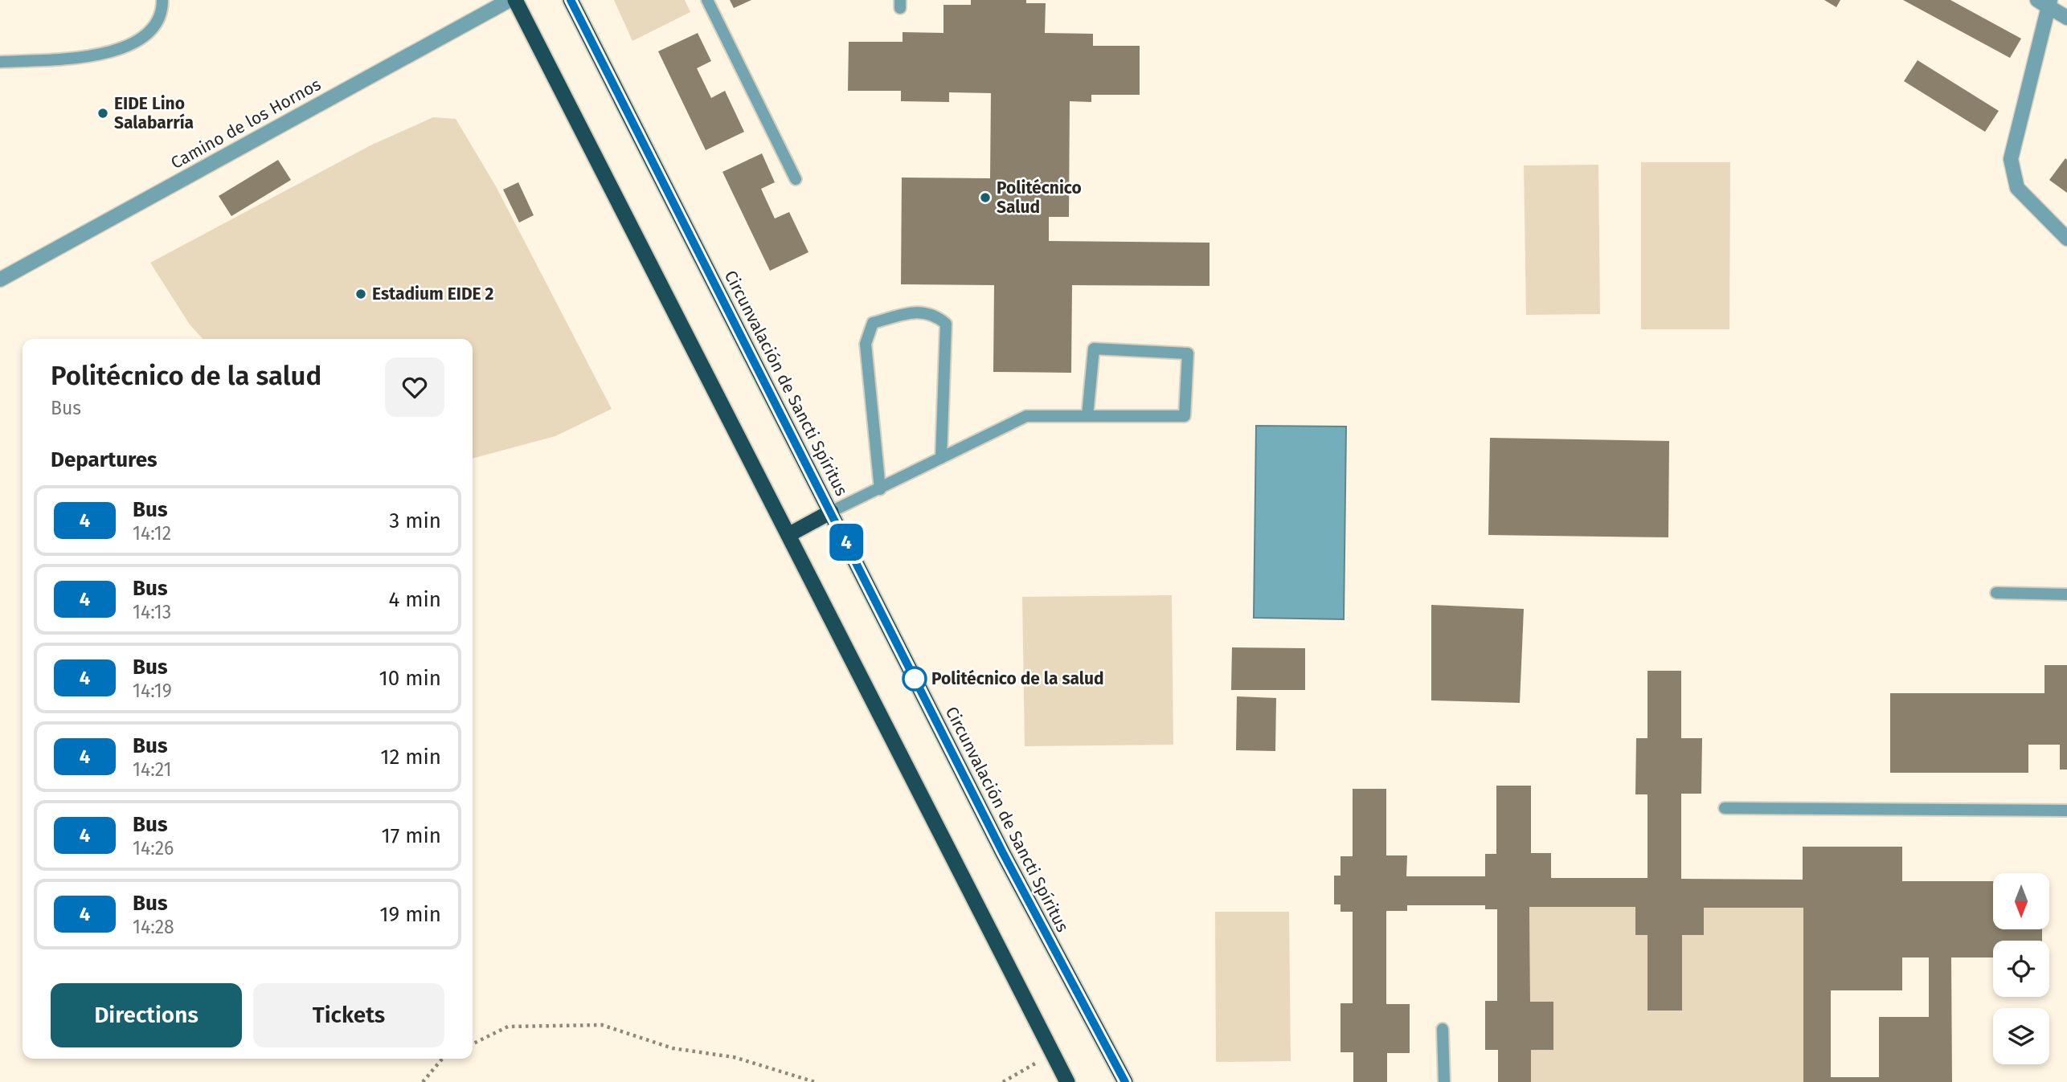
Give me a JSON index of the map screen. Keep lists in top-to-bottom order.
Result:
{
  "streets": {
    "highway": ["Circunvalación de Sancti Spíritus"],
    "street": ["Camino de los Hornos"]
  },
  "places": [
    "EIDE Lino Salabarría",
    "Politécnico Salud",
    "Estadium EIDE 2",
    "Politécnico de la salud"
  ],
  "lines": ["bus line 4"],
  "north": "bottom",
  "page": {
    "on_map": "4",
    "heading": [
      ["Politécnico de la salud", "Bus"],
      "Departures"
    ],
    "list": [
      {
        "mark": "4",
        "name": "Bus",
        "note": "14:12",
        "value": "3 min"
      },
      {
        "mark": "4",
        "name": "Bus",
        "note": "14:13",
        "value": "4 min"
      },
      {
        "mark": "4",
        "name": "Bus",
        "note": "14:19",
        "value": "10 min"
      },
      {
        "mark": "4",
        "name": "Bus",
        "note": "14:21",
        "value": "12 min"
      },
      {
        "mark": "4",
        "name": "Bus",
        "note": "14:26",
        "value": "17 min"
      },
      {
        "mark": "4",
        "name": "Bus",
        "note": "14:28",
        "value": "19 min"
      }
    ],
    "buttons": ["Directions", "Tickets"]
  }
}
